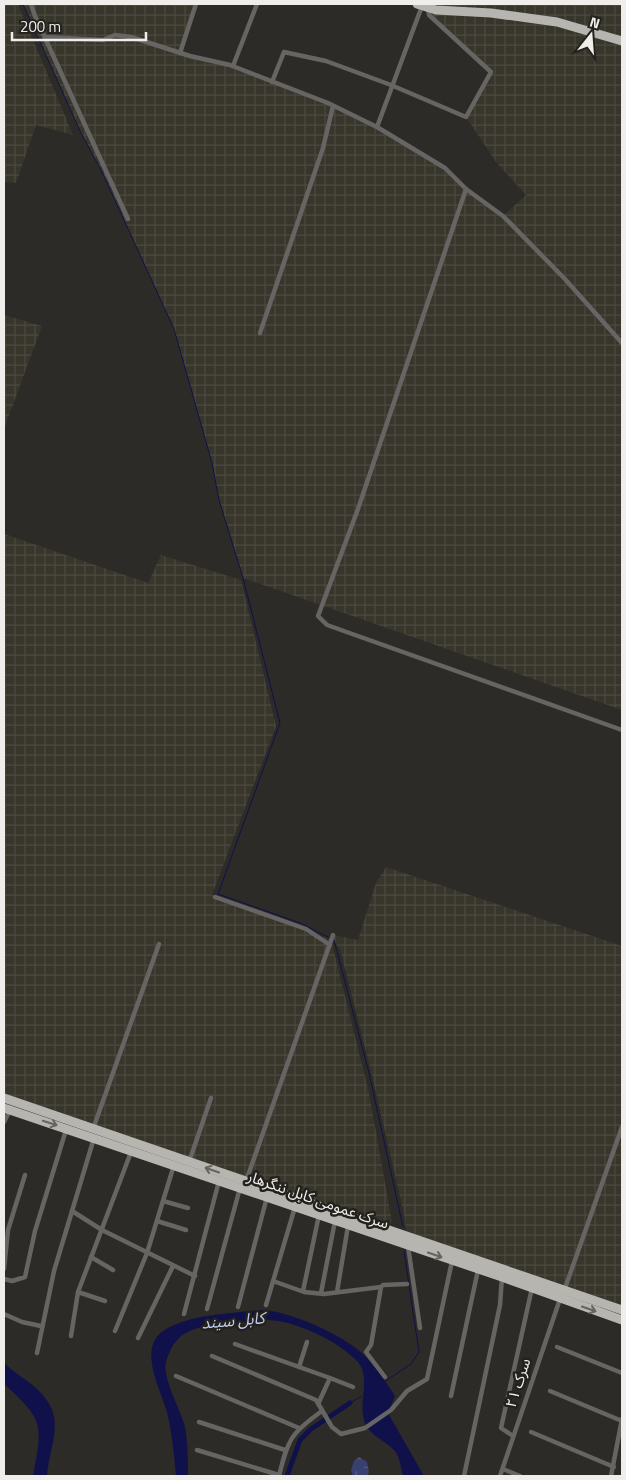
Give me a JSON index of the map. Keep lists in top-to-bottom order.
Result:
{
  "streets": {
    "highway": ["سرک عمومی کابل ننگرهار"],
    "street": ["سرک ۲۱"]
  },
  "crossings": [
    ["سرک عمومی کابل ننگرهار", "سرک ۲۱"]
  ],
  "water": ["کابل سيند"],
  "scale_bar": "200 m",
  "north": "top"
}
